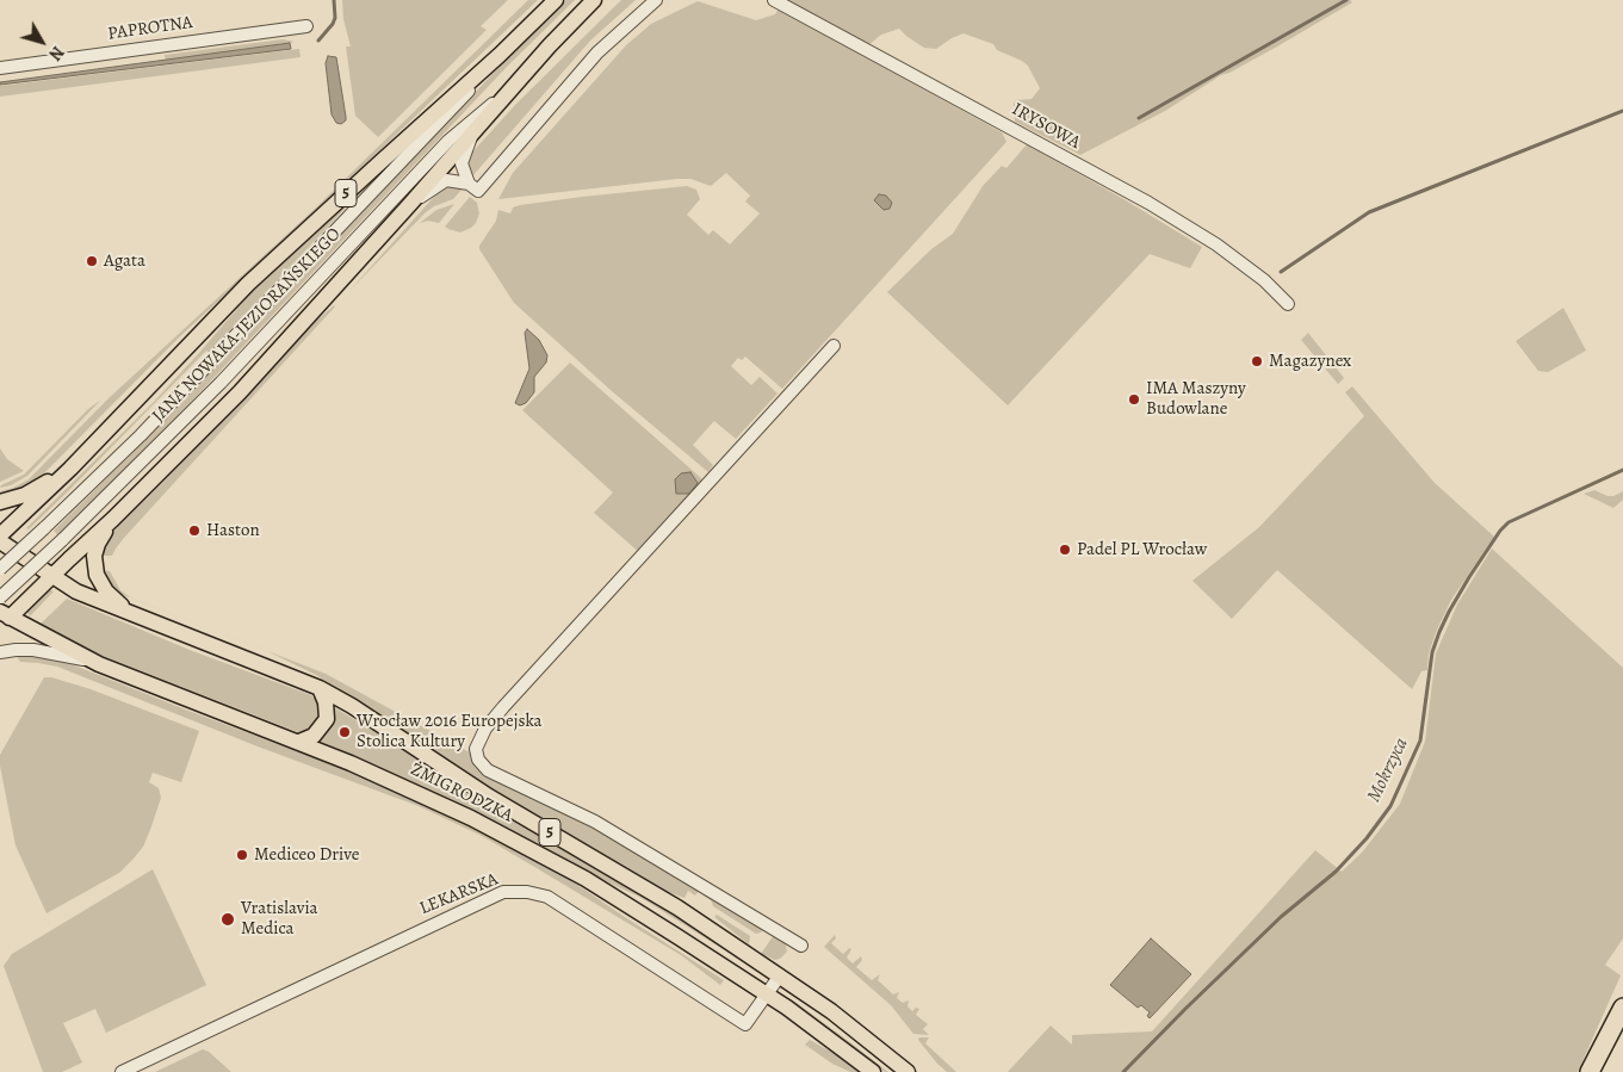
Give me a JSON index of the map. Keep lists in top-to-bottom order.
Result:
{
  "streets": {
    "main road": ["5", "JANA NOWAKA-JEZIORAŃSKIEGO", "ŻMIGRODZKA"],
    "street": ["PAPROTNA", "IRYSOWA", "LEKARSKA"]
  },
  "crossings": [
    ["5", "JANA NOWAKA-JEZIORAŃSKIEGO"],
    ["5", "ŻMIGRODZKA"],
    ["ŻMIGRODZKA", "LEKARSKA"]
  ],
  "water": ["Mokrzyca"],
  "places": [
    "Agata",
    "Magazynex",
    "IMA Maszyny Budowlane",
    "Haston",
    "Padel PL Wrocław",
    "Wrocław 2016 Europejska Stolica Kultury",
    "Mediceo Drive",
    "Vratislavia Medica"
  ],
  "north": "bottom right"
}
